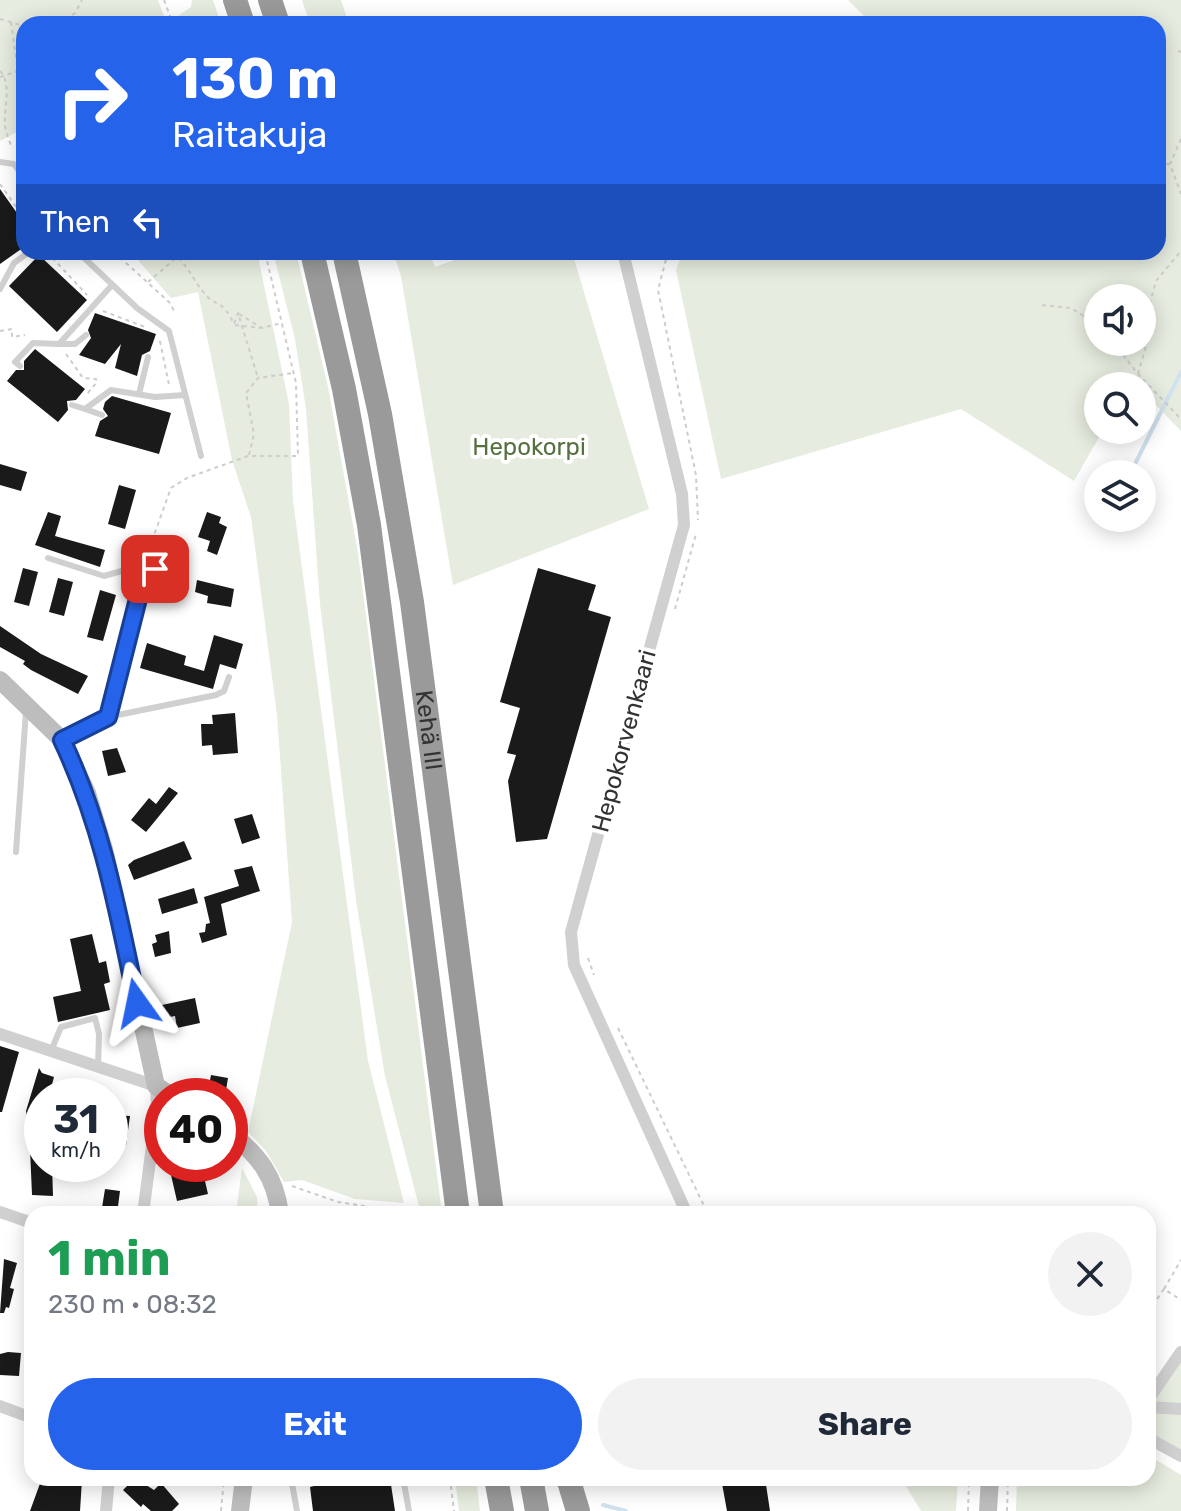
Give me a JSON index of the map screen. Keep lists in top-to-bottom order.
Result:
{
  "streets": {
    "highway": ["Kehä III"],
    "street": ["Hepokorvenkaari"]
  },
  "parks": ["Hepokorpi"],
  "page": {
    "turn": ["130 m", "Raitakuja"],
    "then": "Then",
    "speed": "31 km/h",
    "limit": "40",
    "heading": ["1 min", "230 m · 08:32"],
    "buttons": ["Exit", "Share"]
  }
}
